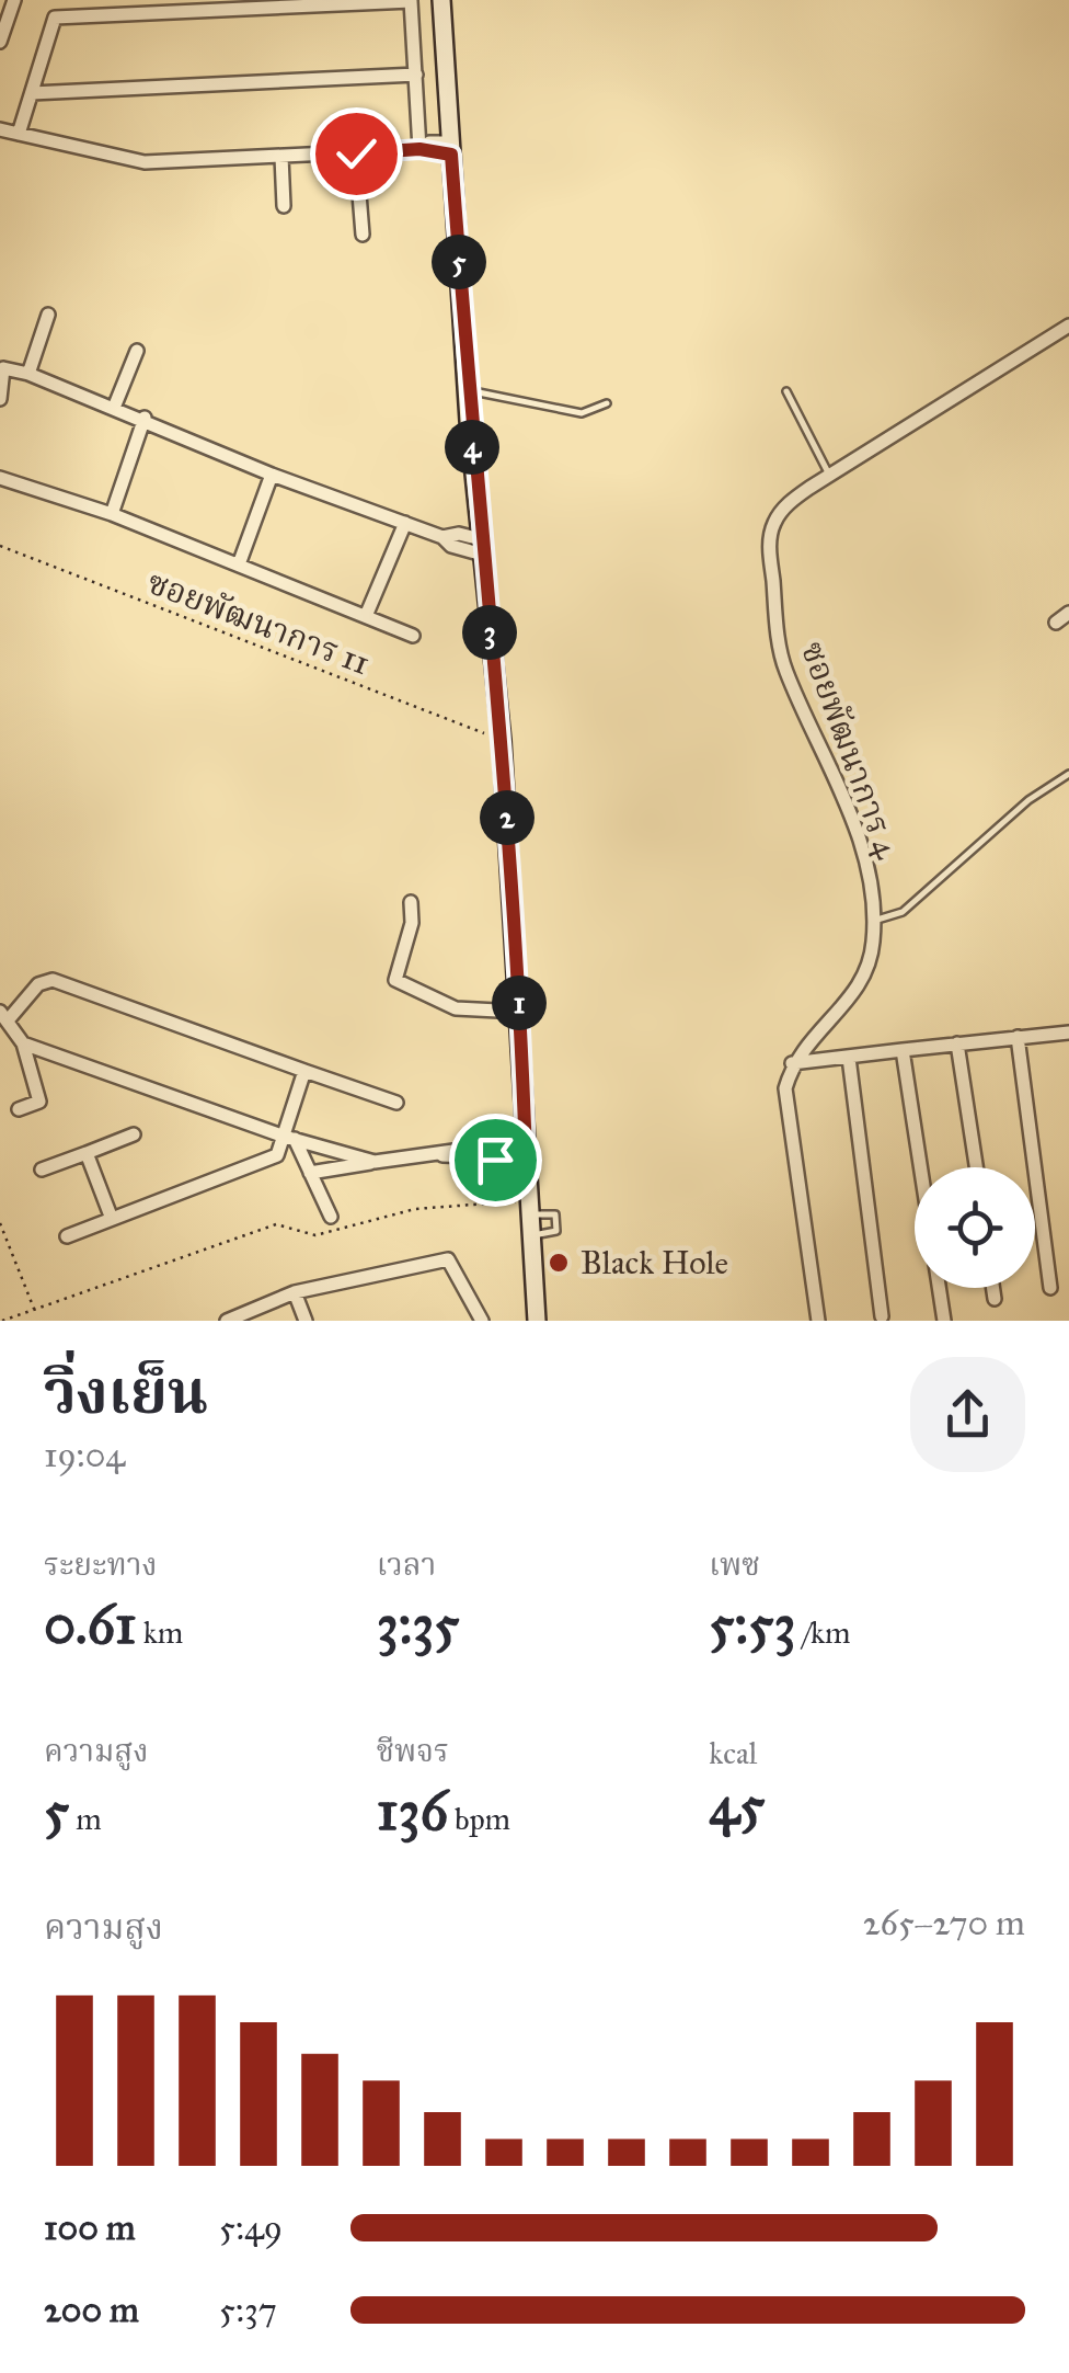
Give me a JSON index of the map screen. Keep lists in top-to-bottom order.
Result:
{
  "streets": {
    "street": ["ซอยพัฒนาการ 4"],
    "path": ["ซอยพัฒนาการ 11"]
  },
  "places": ["Black Hole"],
  "page": {
    "pins": [
      "5",
      "4",
      "3",
      "2",
      "1"
    ],
    "heading": ["วิ่งเย็น", "19:04"],
    "stats": [
      ["ระยะทาง", "0.61 km"],
      ["เวลา", "3:35"],
      ["เพซ", "5:53 /km"],
      ["ความสูง", "5 m"],
      ["ชีพจร", "136 bpm"],
      ["kcal", "45"]
    ],
    "chart": ["ความสูง", "265–270 m"],
    "list": [
      {
        "name": "100 m",
        "note": "5:49"
      },
      {
        "name": "200 m",
        "note": "5:37"
      }
    ]
  }
}
